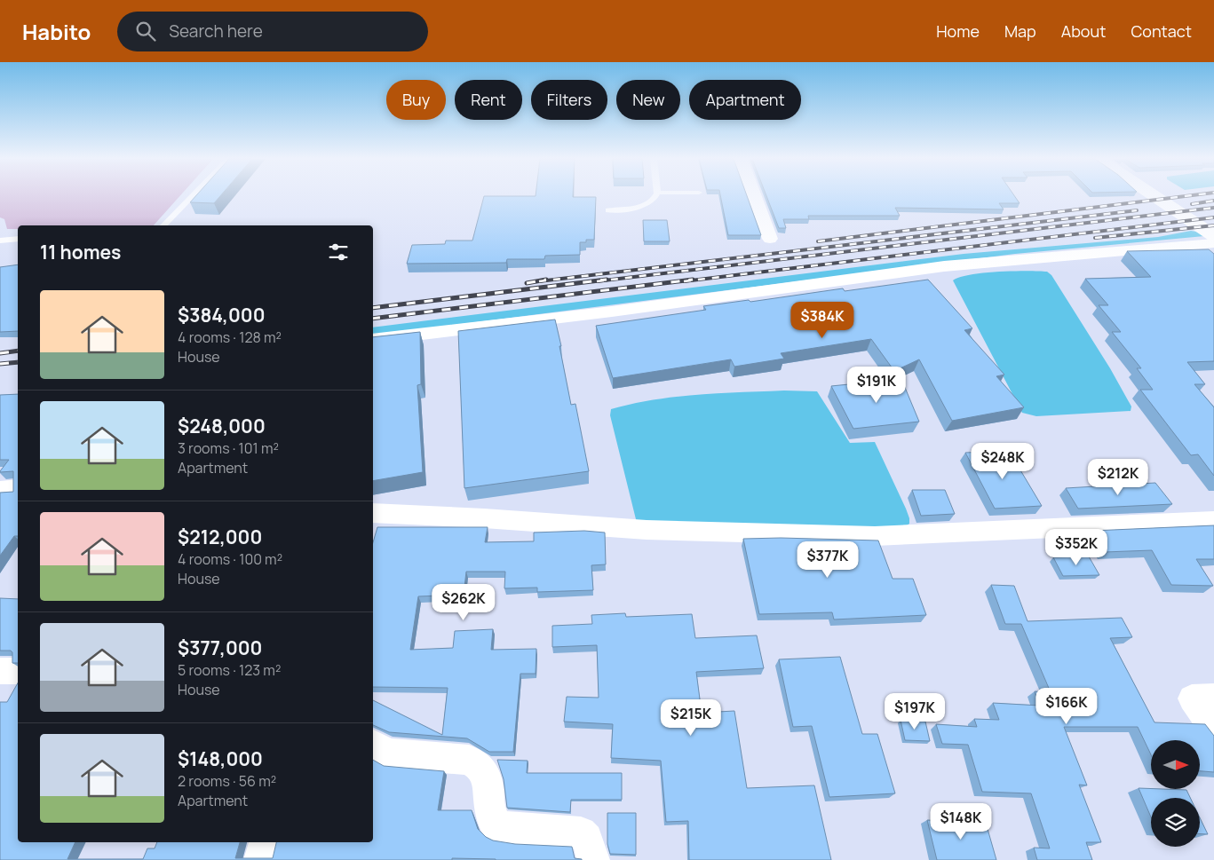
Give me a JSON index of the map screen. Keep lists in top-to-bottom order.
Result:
{
  "north": "right",
  "page": {
    "header": "Habito",
    "search": "Search here",
    "nav": [
      "Home",
      "Map",
      "About",
      "Contact"
    ],
    "chip": [
      "Buy",
      "Rent",
      "Filters",
      "New",
      "Apartment"
    ],
    "heading": "11 homes",
    "list": [
      {
        "name": "$384,000",
        "note": "4 rooms · 128 m² · House"
      },
      {
        "name": "$248,000",
        "note": "3 rooms · 101 m² · Apartment"
      },
      {
        "name": "$212,000",
        "note": "4 rooms · 100 m² · House"
      },
      {
        "name": "$377,000",
        "note": "5 rooms · 123 m² · House"
      },
      {
        "name": "$148,000",
        "note": "2 rooms · 56 m² · Apartment"
      }
    ],
    "price": [
      "$384K",
      "$191K",
      "$248K",
      "$212K",
      "$352K",
      "$377K",
      "$262K",
      "$166K",
      "$197K",
      "$215K",
      "$148K"
    ]
  }
}
